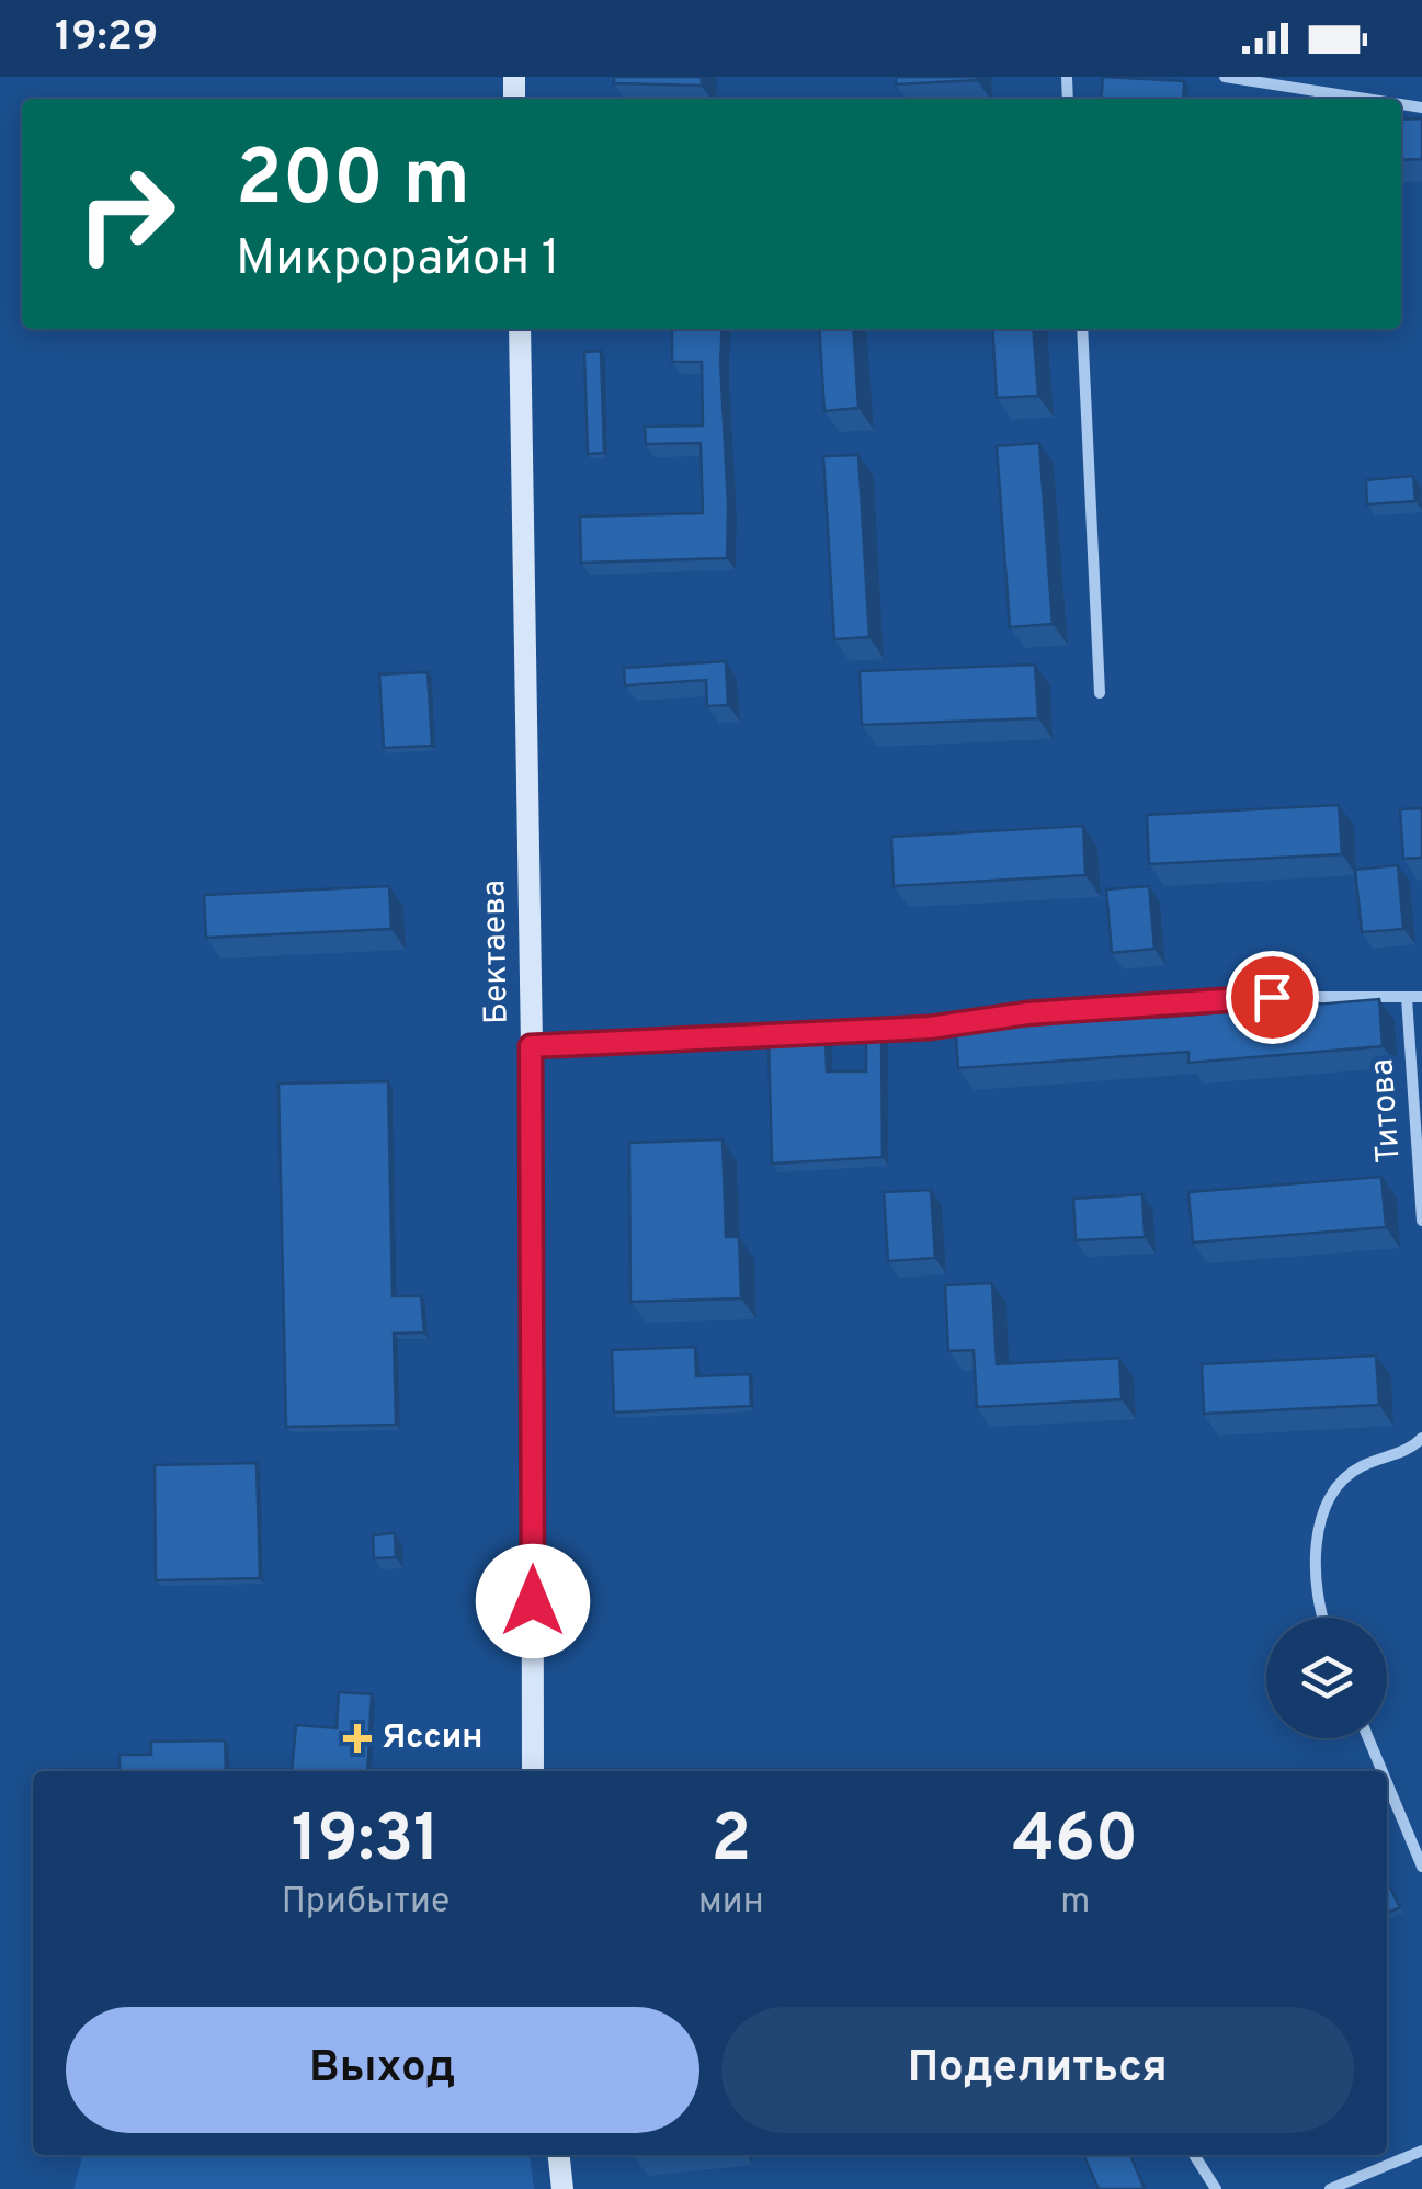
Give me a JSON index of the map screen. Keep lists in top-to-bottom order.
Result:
{
  "streets": {
    "street": ["Бектаева", "Титова"]
  },
  "places": {
    "health": ["Яссин"]
  },
  "page": {
    "status": "19:29",
    "turn": ["200 m", "Микрорайон 1"],
    "eta": [
      "19:31",
      "Прибытие",
      "2",
      "мин",
      "460",
      "m"
    ],
    "buttons": ["Выход", "Поделиться"]
  }
}
